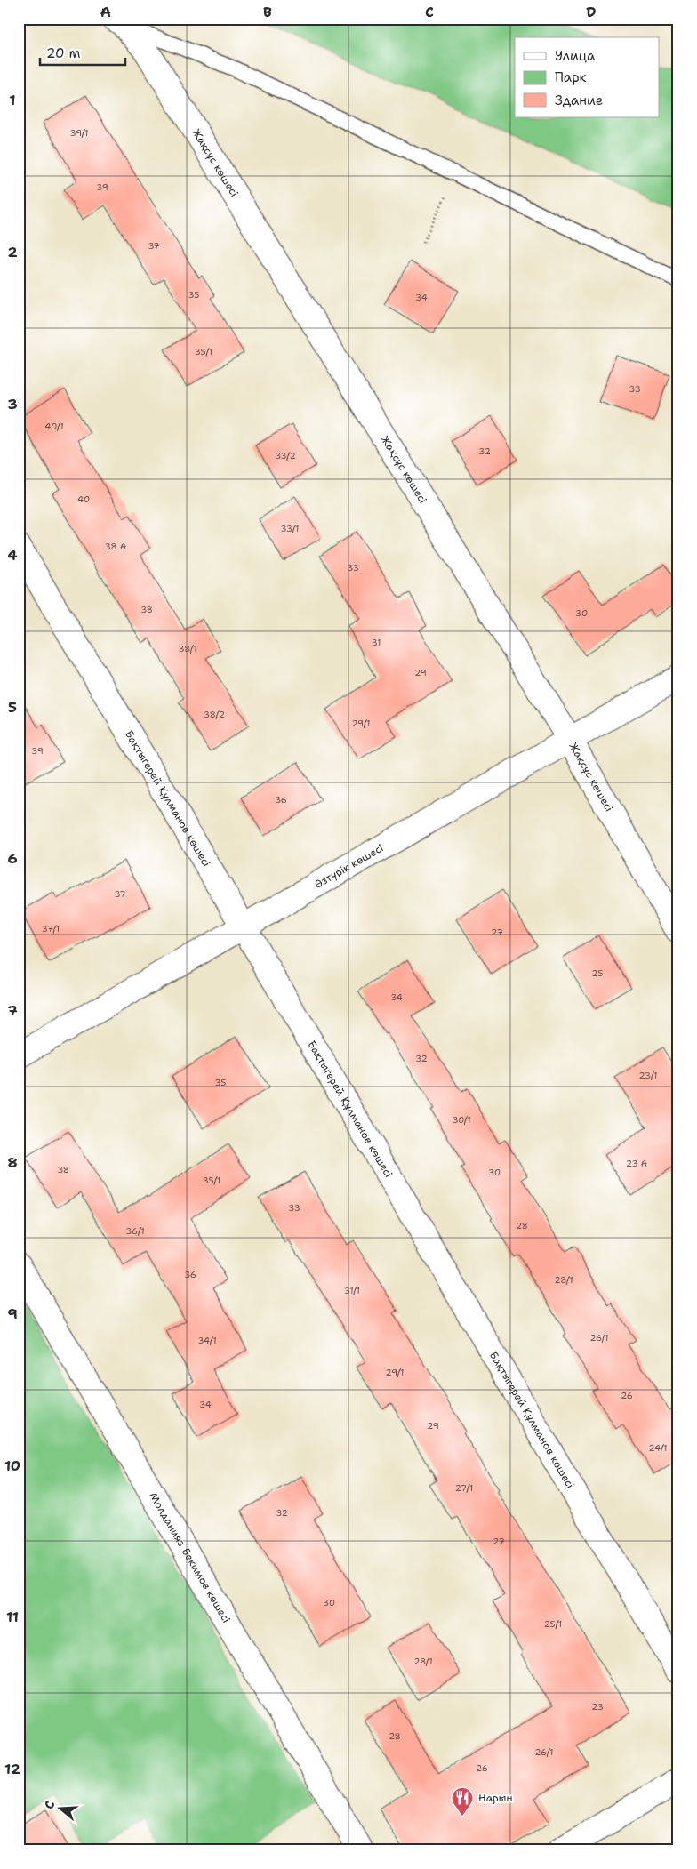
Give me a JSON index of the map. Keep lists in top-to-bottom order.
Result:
{
  "streets": {
    "street": [
      "Жақсұс көшесі",
      "Бақтыгерей Құлманов көшесі",
      "Өзтүрік көшесі",
      "Молданияз Бекимов көшесі"
    ]
  },
  "crossings": [
    ["Жақсұс көшесі", "Өзтүрік көшесі"],
    ["Бақтыгерей Құлманов көшесі", "Өзтүрік көшесі"]
  ],
  "places": {
    "restaurant": ["Нарын"]
  },
  "house_numbers": [
    "39/1",
    "39",
    "37",
    "35",
    "34",
    "35/1",
    "33",
    "40/1",
    "32",
    "33/2",
    "40",
    "33/1",
    "38 А",
    "33",
    "38",
    "30",
    "31",
    "38/1",
    "29",
    "38/2",
    "29/1",
    "39",
    "36",
    "37",
    "37/1",
    "27",
    "25",
    "34",
    "32",
    "23/1",
    "35",
    "30/1",
    "23 А",
    "38",
    "30",
    "35/1",
    "33",
    "28",
    "36/1",
    "36",
    "28/1",
    "31/1",
    "26/1",
    "34/1",
    "29/1",
    "26",
    "34",
    "29",
    "24/1",
    "27/1",
    "32",
    "27",
    "30",
    "25/1",
    "28/1",
    "23",
    "28",
    "26/1",
    "26"
  ],
  "legend": ["Улица", "Парк", "Здание"],
  "scale_bar": "20 m",
  "north": "left",
  "grid": {
    "columns": [
      "A",
      "B",
      "C",
      "D"
    ],
    "rows": [
      "1",
      "2",
      "3",
      "4",
      "5",
      "6",
      "7",
      "8",
      "9",
      "10",
      "11",
      "12"
    ]
  }
}
